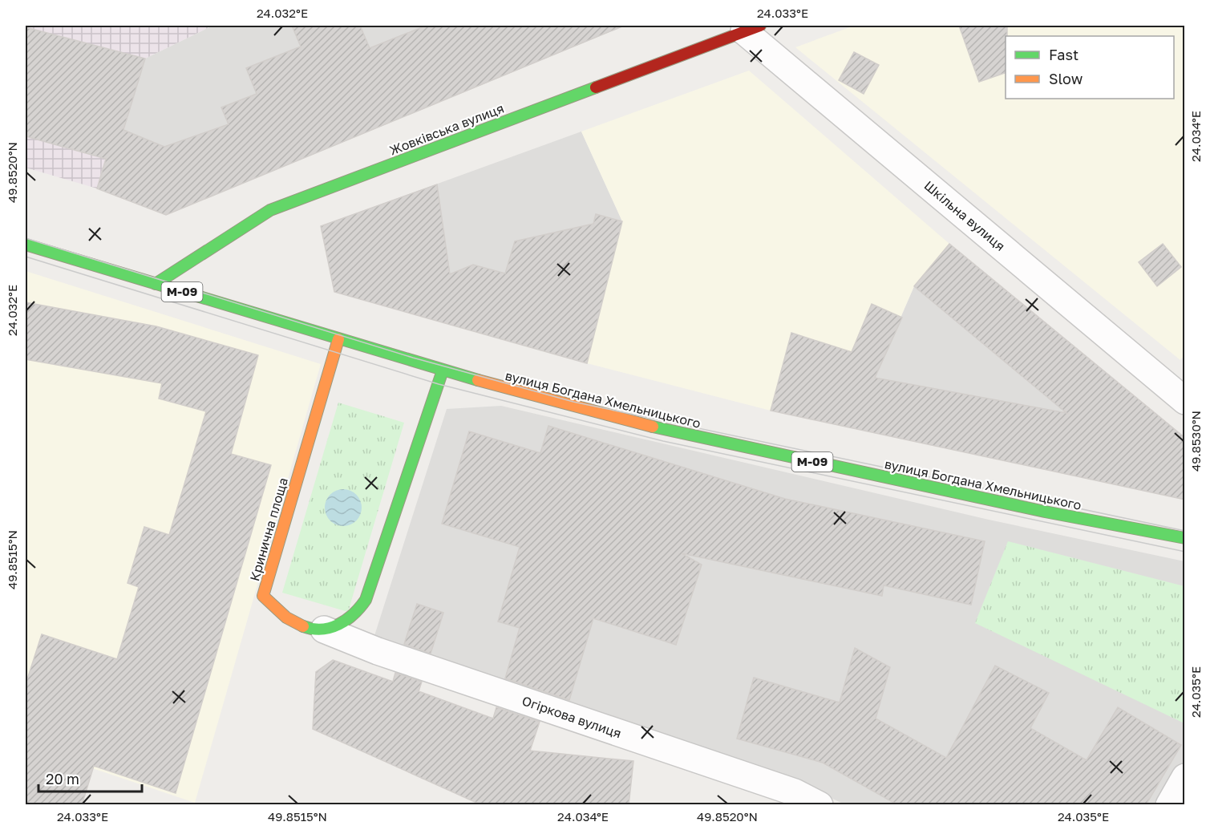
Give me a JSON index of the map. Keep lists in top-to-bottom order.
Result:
{
  "streets": {
    "street": [
      "Жовківська вулиця",
      "Шкільна вулиця",
      "М-09",
      "вулиця Богдана Хмельницького",
      "Кринична площа",
      "Огіркова вулиця"
    ]
  },
  "crossings": [
    ["Жовківська вулиця", "Шкільна вулиця"],
    ["Жовківська вулиця", "вулиця Богдана Хмельницького"],
    ["вулиця Богдана Хмельницького", "Кринична площа"],
    ["Кринична площа", "Огіркова вулиця"]
  ],
  "legend": ["Fast", "Slow"],
  "scale_bar": "20 m",
  "coordinates": [
    "24.032°E",
    "24.033°E",
    "24.034°E",
    "49.8520°N",
    "49.8530°N",
    "49.8515°N",
    "24.035°E"
  ]
}
